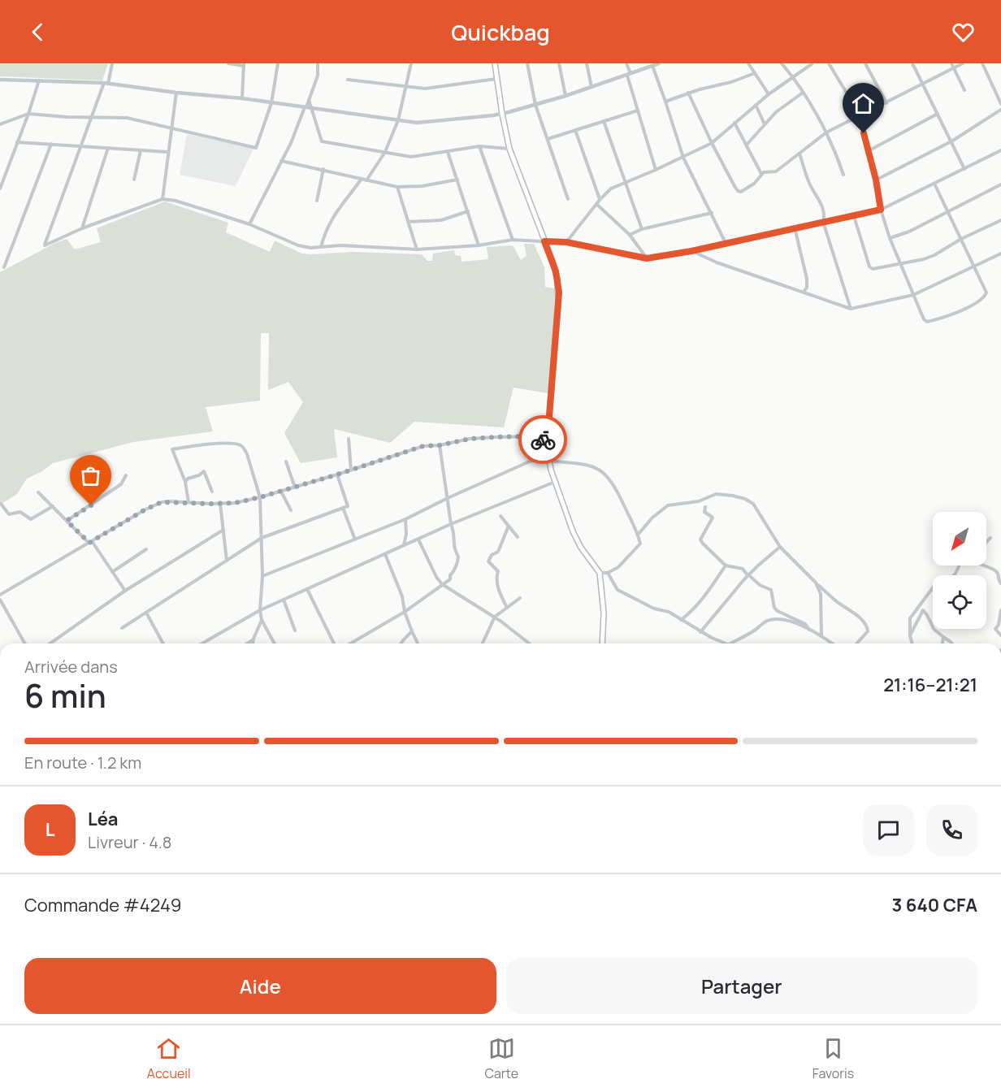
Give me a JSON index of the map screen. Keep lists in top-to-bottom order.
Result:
{
  "north": "bottom left",
  "page": {
    "header": "Quickbag",
    "heading": ["6 min", "Arrivée dans", "21:16–21:21"],
    "panel": [
      "Léa",
      "Livreur · 4.8",
      "Commande #4249",
      "3 640 CFA"
    ],
    "bar": "En route · 1.2 km",
    "round": "L",
    "buttons": ["Aide", "Partager"],
    "tabs": ["Accueil", "Carte", "Favoris"]
  }
}
